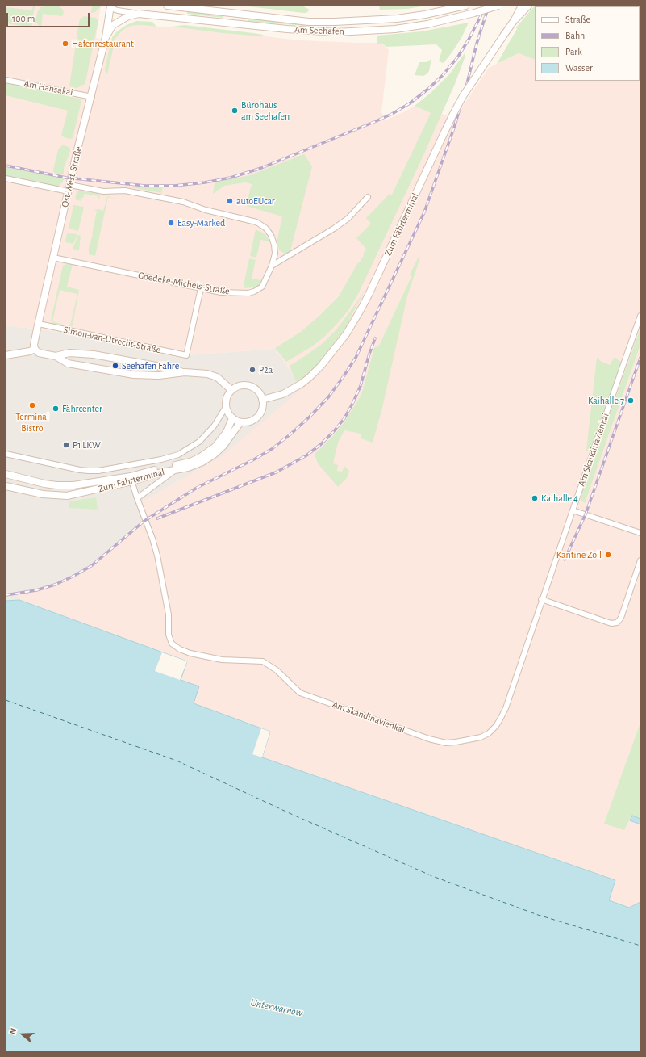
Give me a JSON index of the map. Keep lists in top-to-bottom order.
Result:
{
  "streets": {
    "street": [
      "Am Seehafen",
      "Am Hansakai",
      "Ost-West-Straße",
      "Zum Fährterminal",
      "Goedeke-Michels-Straße",
      "Simon-van-Utrecht-Straße",
      "Am Skandinavienkai"
    ]
  },
  "crossings": [
    ["Am Seehafen", "Ost-West-Straße"],
    ["Am Hansakai", "Ost-West-Straße"],
    ["Ost-West-Straße", "Goedeke-Michels-Straße"],
    ["Ost-West-Straße", "Simon-van-Utrecht-Straße"],
    ["Zum Fährterminal", "Am Skandinavienkai"],
    ["Goedeke-Michels-Straße", "Simon-van-Utrecht-Straße"]
  ],
  "water": ["Unterwarnow"],
  "places": [
    "Hafenrestaurant",
    "Bürohaus am Seehafen",
    "autoEUcar",
    "Easy-Marked",
    "Seehafen Fähre",
    "P2a",
    "Kaihalle 7",
    "Terminal Bistro",
    "Fährcenter",
    "P1 LKW",
    "Kaihalle 4",
    "Kantine Zoll"
  ],
  "legend": [
    "Straße",
    "Bahn",
    "Park",
    "Wasser"
  ],
  "scale_bar": "100 m",
  "north": "left"
}
